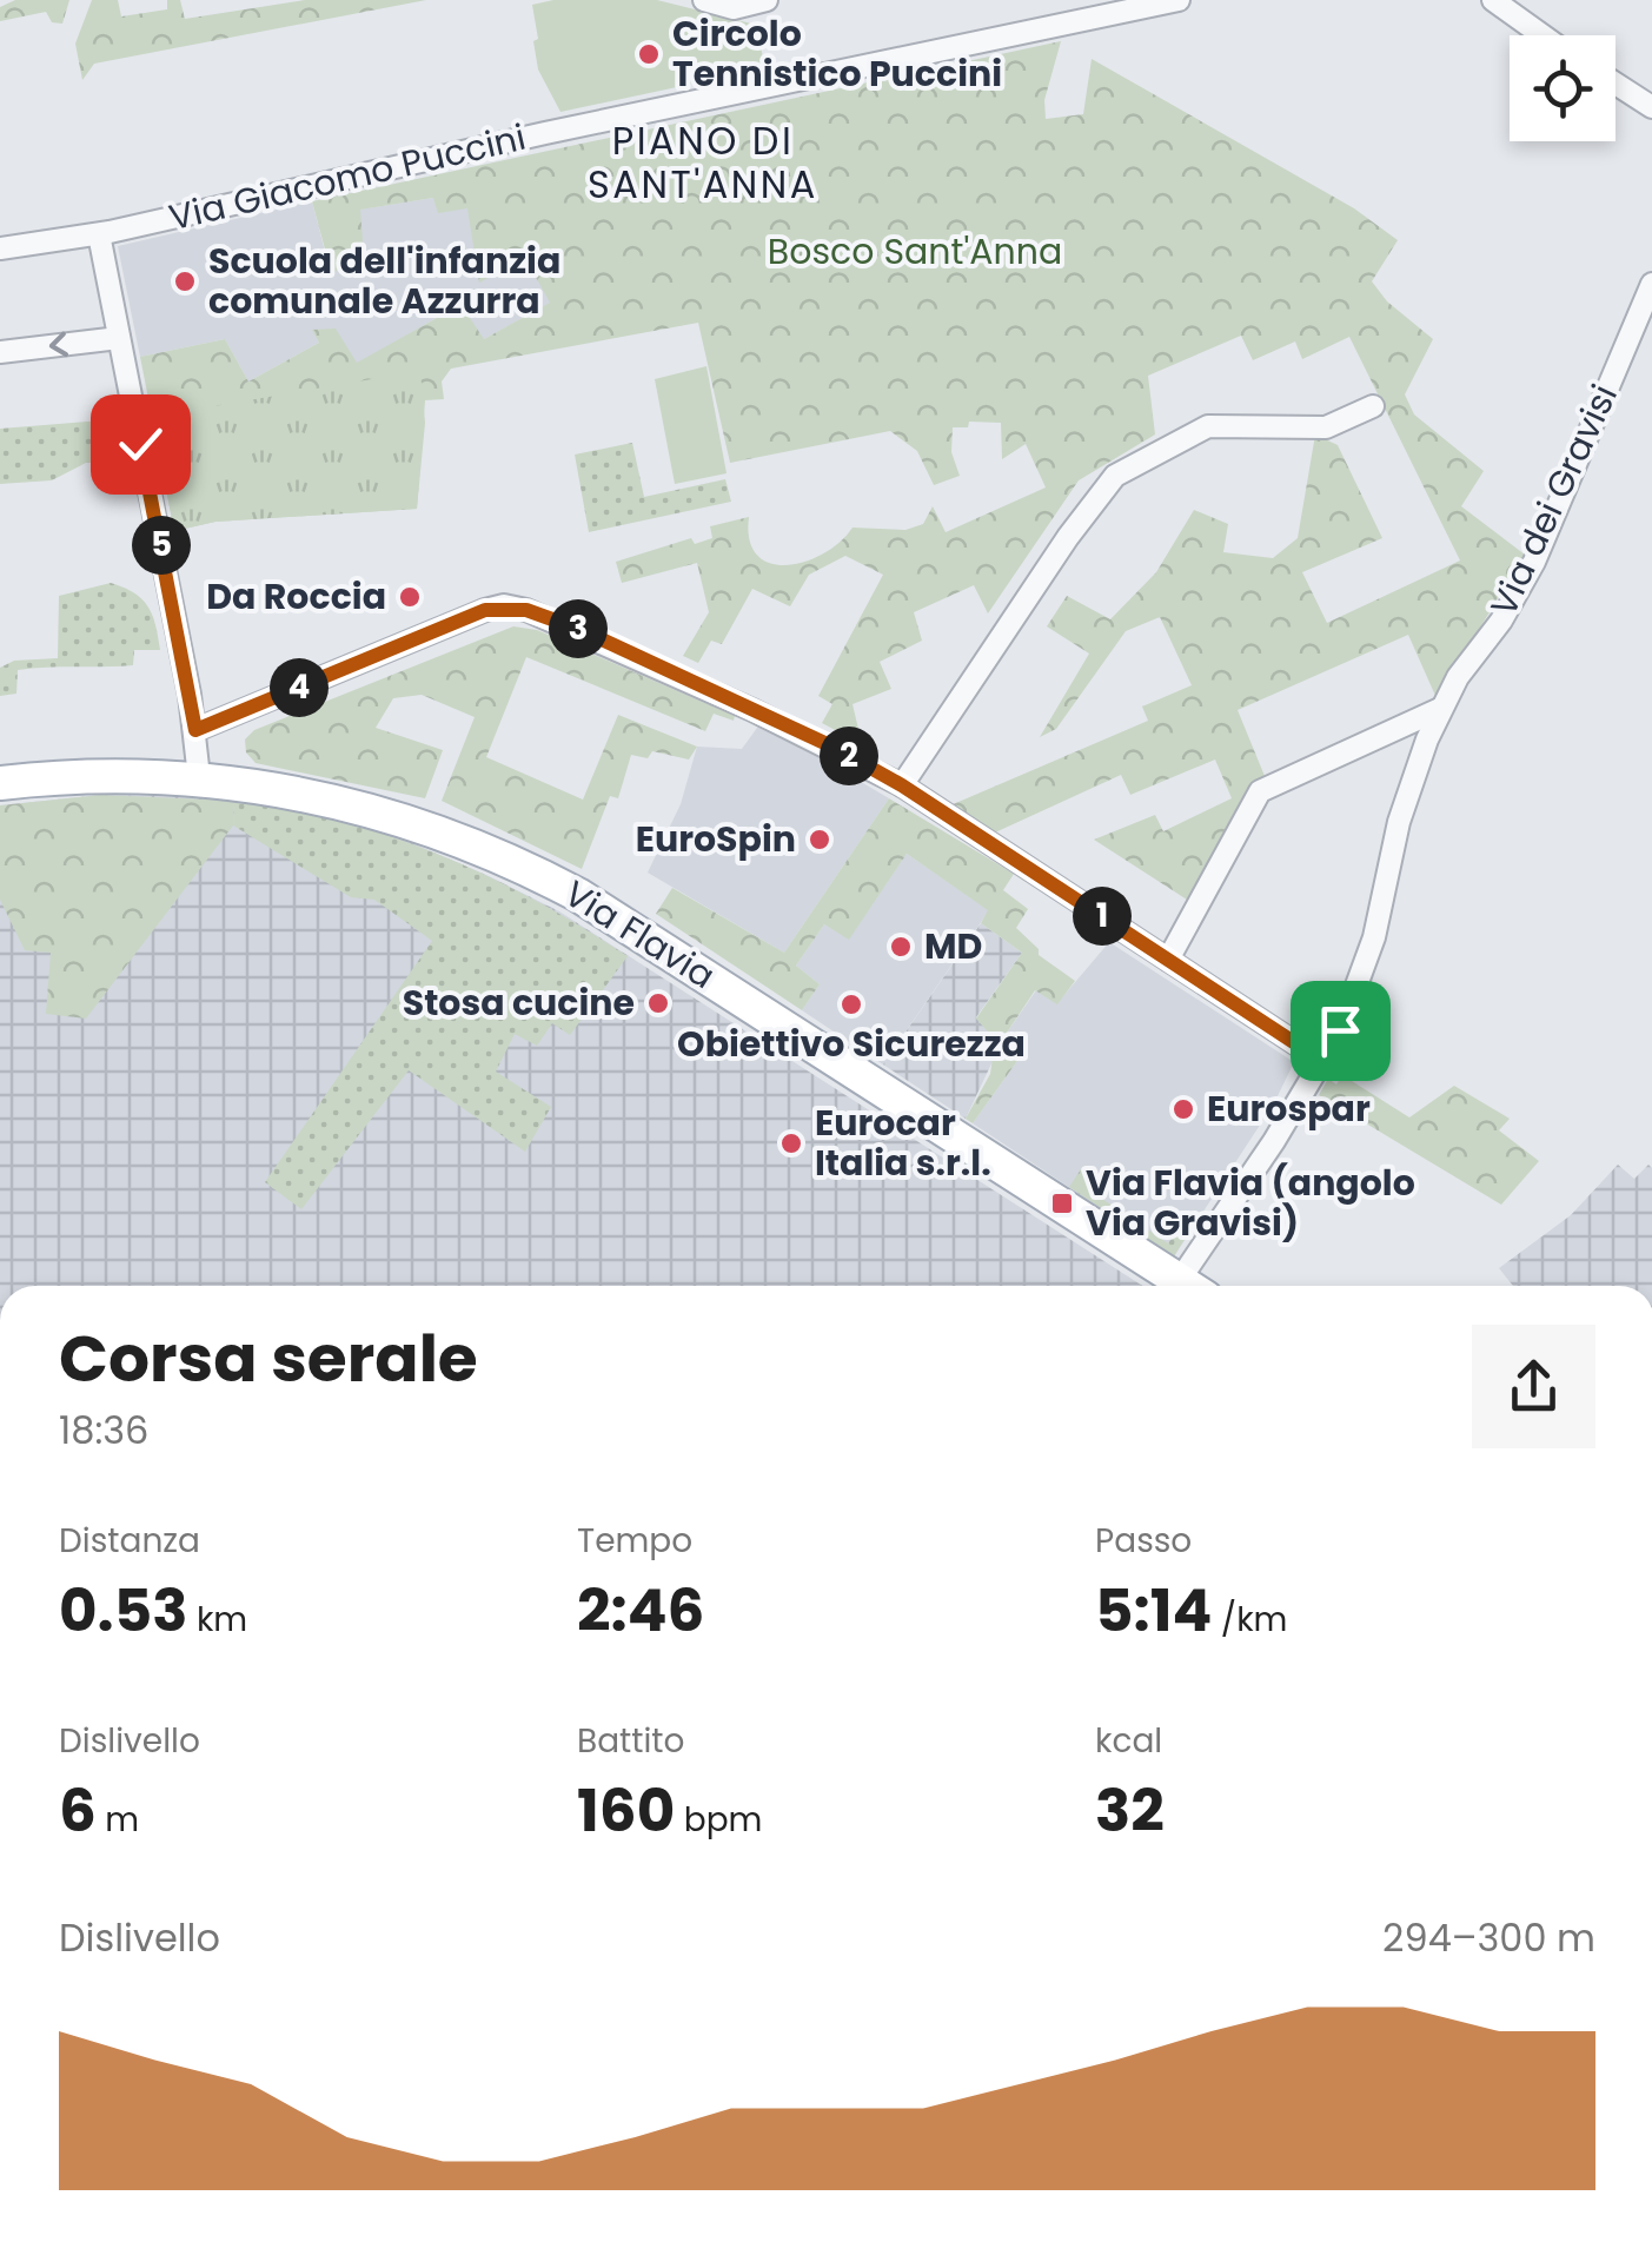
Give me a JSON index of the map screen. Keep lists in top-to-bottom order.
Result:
{
  "streets": {
    "main road": ["Via Flavia"],
    "street": ["Via Giacomo Puccini", "Via dei Gravisi"]
  },
  "districts": ["PIANO DI SANT'ANNA"],
  "parks": ["Bosco Sant'Anna"],
  "places": {
    "other": [
      "Circolo Tennistico Puccini",
      "Scuola dell'infanzia comunale Azzurra",
      "Da Roccia",
      "EuroSpin",
      "MD",
      "Stosa cucine",
      "Obiettivo Sicurezza",
      "Eurospar",
      "Eurocar Italia s.r.l."
    ],
    "transit": ["Via Flavia (angolo Via Gravisi)"]
  },
  "page": {
    "pins": [
      "5",
      "3",
      "4",
      "2",
      "1"
    ],
    "heading": ["Corsa serale", "18:36"],
    "stats": [
      ["Distanza", "0.53 km"],
      ["Tempo", "2:46"],
      ["Passo", "5:14 /km"],
      ["Dislivello", "6 m"],
      ["Battito", "160 bpm"],
      ["kcal", "32"]
    ],
    "chart": ["Dislivello", "294–300 m"]
  }
}
